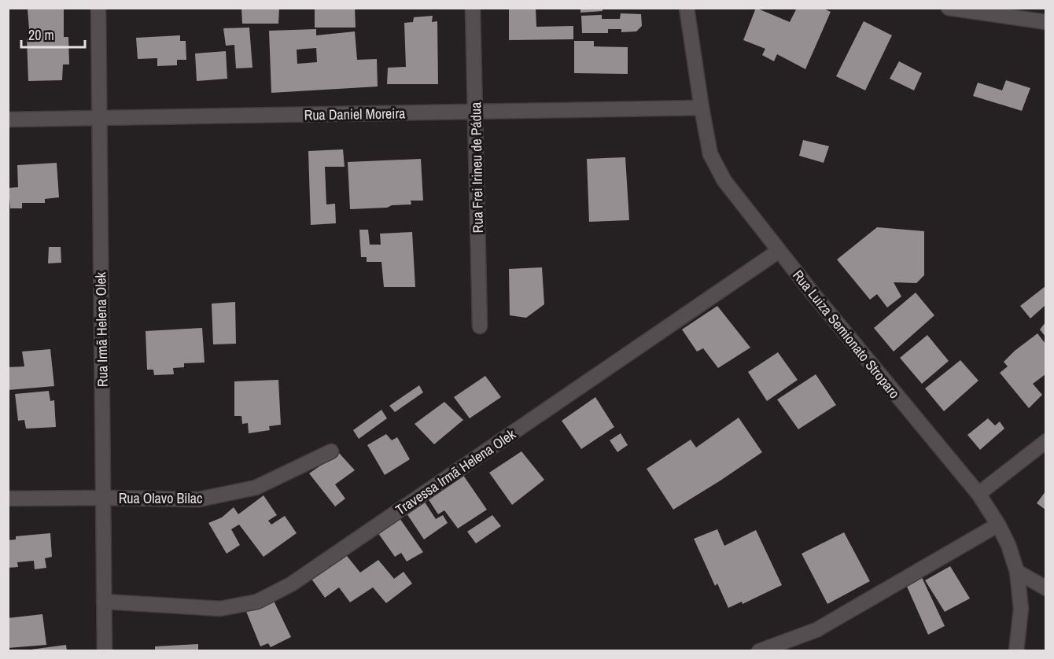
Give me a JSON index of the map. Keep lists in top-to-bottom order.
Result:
{
  "streets": {
    "street": [
      "Rua Daniel Moreira",
      "Rua Frei Irineu de Pádua",
      "Rua Irmã Helena Olek",
      "Rua Luiza Semionato Stroparo",
      "Travessa Irmã Helena Olek",
      "Rua Olavo Bilac"
    ]
  },
  "crossings": [
    ["Rua Daniel Moreira", "Rua Frei Irineu de Pádua"],
    ["Rua Daniel Moreira", "Rua Irmã Helena Olek"],
    ["Rua Daniel Moreira", "Rua Luiza Semionato Stroparo"],
    ["Rua Irmã Helena Olek", "Travessa Irmã Helena Olek"],
    ["Rua Irmã Helena Olek", "Rua Olavo Bilac"],
    ["Rua Luiza Semionato Stroparo", "Travessa Irmã Helena Olek"]
  ],
  "scale_bar": "20 m"
}
